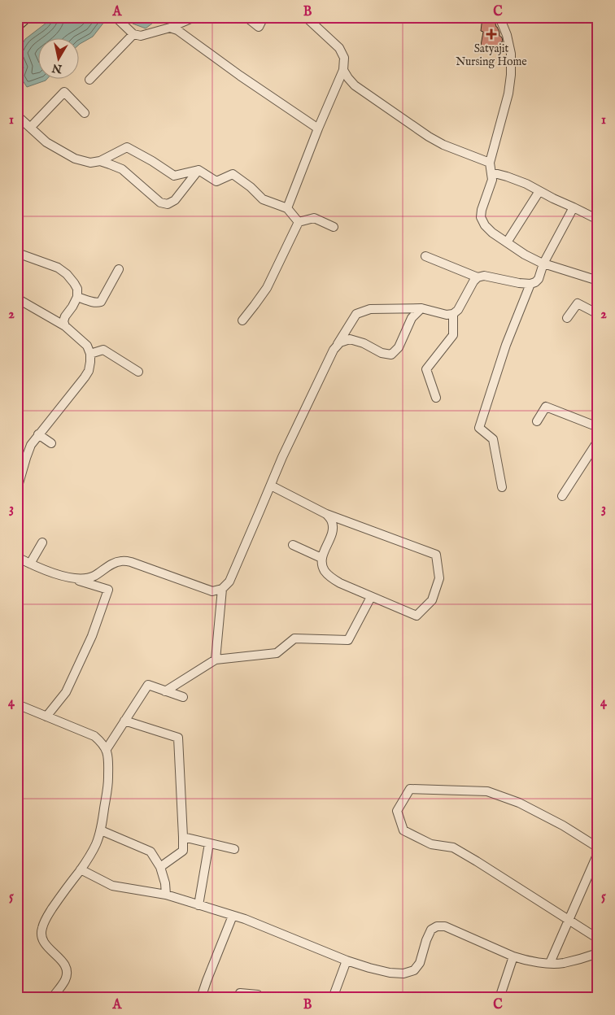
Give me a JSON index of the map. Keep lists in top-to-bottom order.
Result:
{
  "places": {
    "health": ["Satyajit Nursing Home"]
  },
  "north": "bottom",
  "grid": {
    "columns": ["A", "B", "C"],
    "rows": [
      "1",
      "2",
      "3",
      "4",
      "5"
    ]
  }
}
